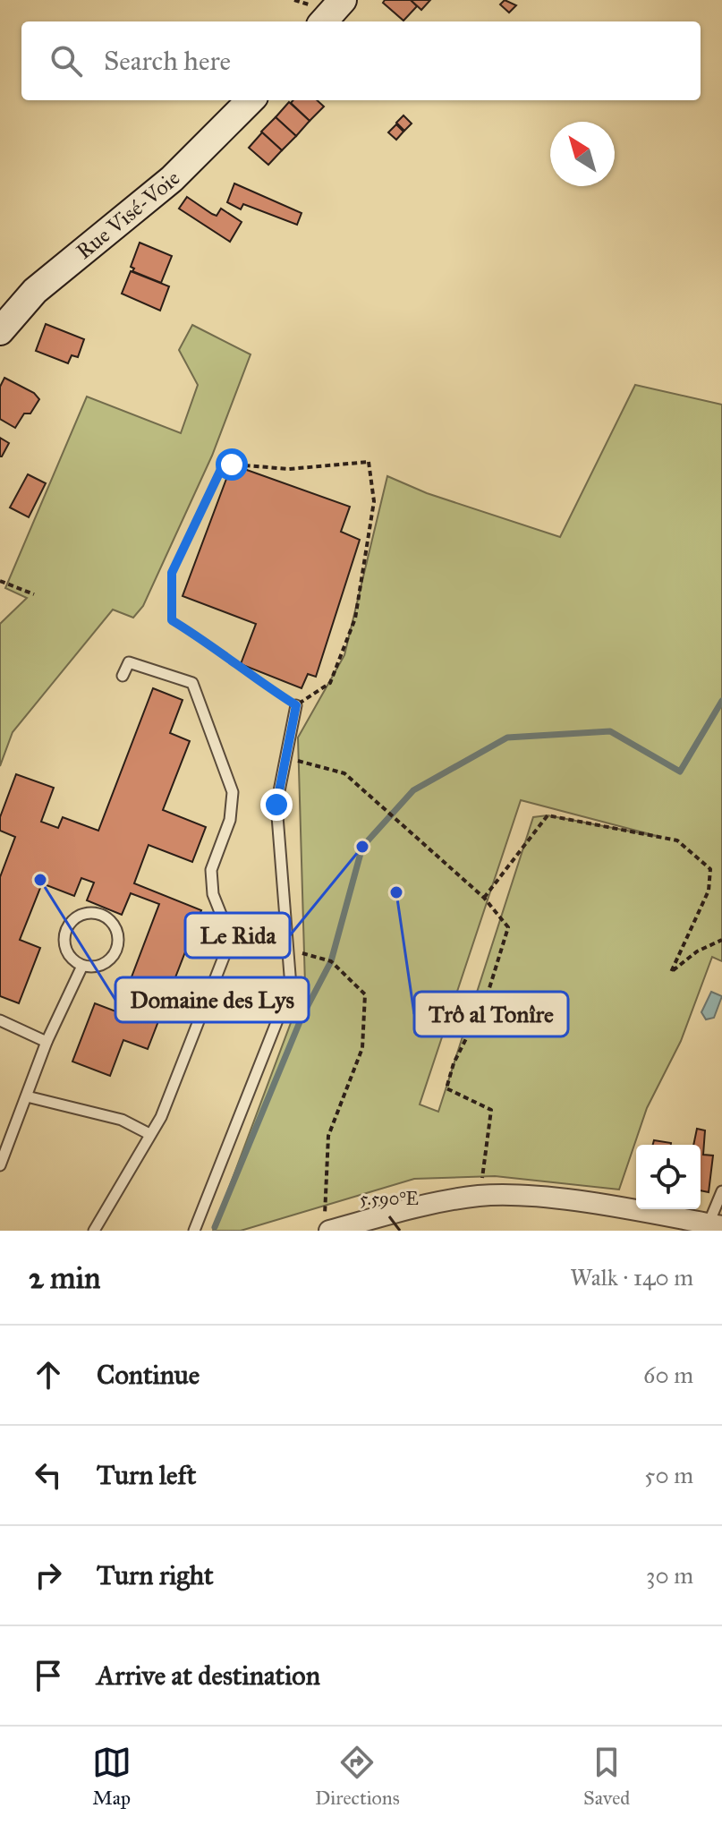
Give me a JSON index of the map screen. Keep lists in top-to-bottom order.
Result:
{
  "streets": {
    "street": ["Rue Visé-Voie"]
  },
  "places": ["Le Rida", "Domaine des Lys", "Trô al Tonîre"],
  "north": "top left",
  "page": {
    "search": "Search here",
    "heading": ["2 min", "Walk · 140 m"],
    "list": [
      ["Continue", "60 m"],
      ["Turn left", "50 m"],
      ["Turn right", "30 m"],
      "Arrive at destination"
    ],
    "nav": ["Map", "Directions", "Saved"]
  },
  "coordinates": ["5.590°E"]
}
